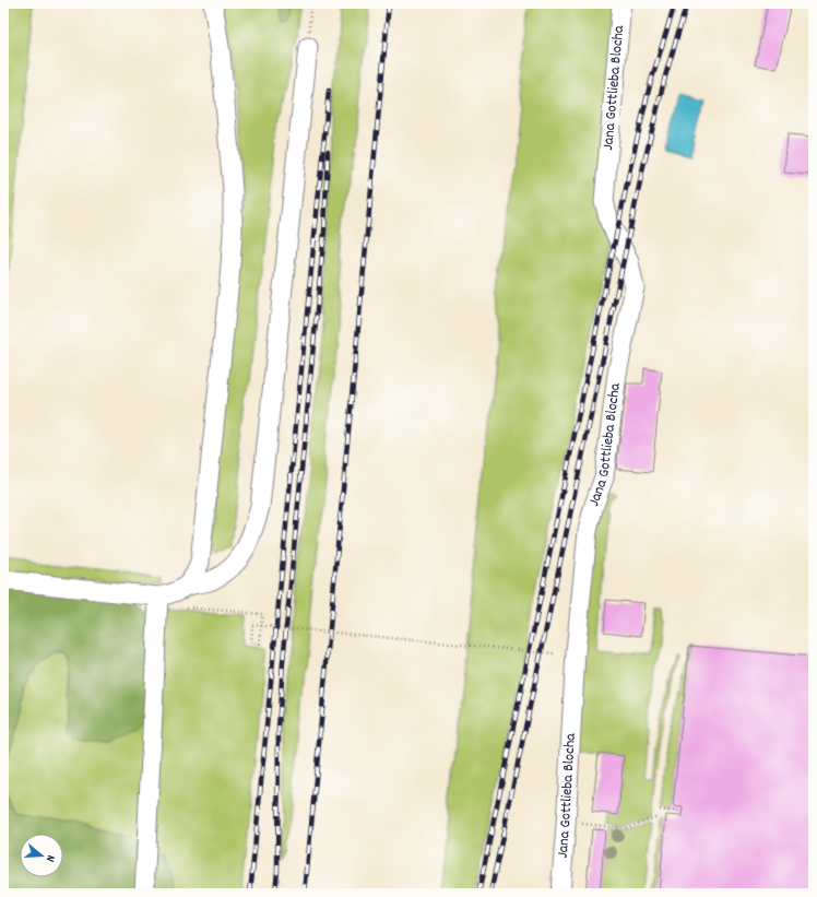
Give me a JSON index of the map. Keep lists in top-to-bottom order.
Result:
{
  "streets": {
    "street": ["Jana Gottlieba Blocha"]
  },
  "north": "right"
}
